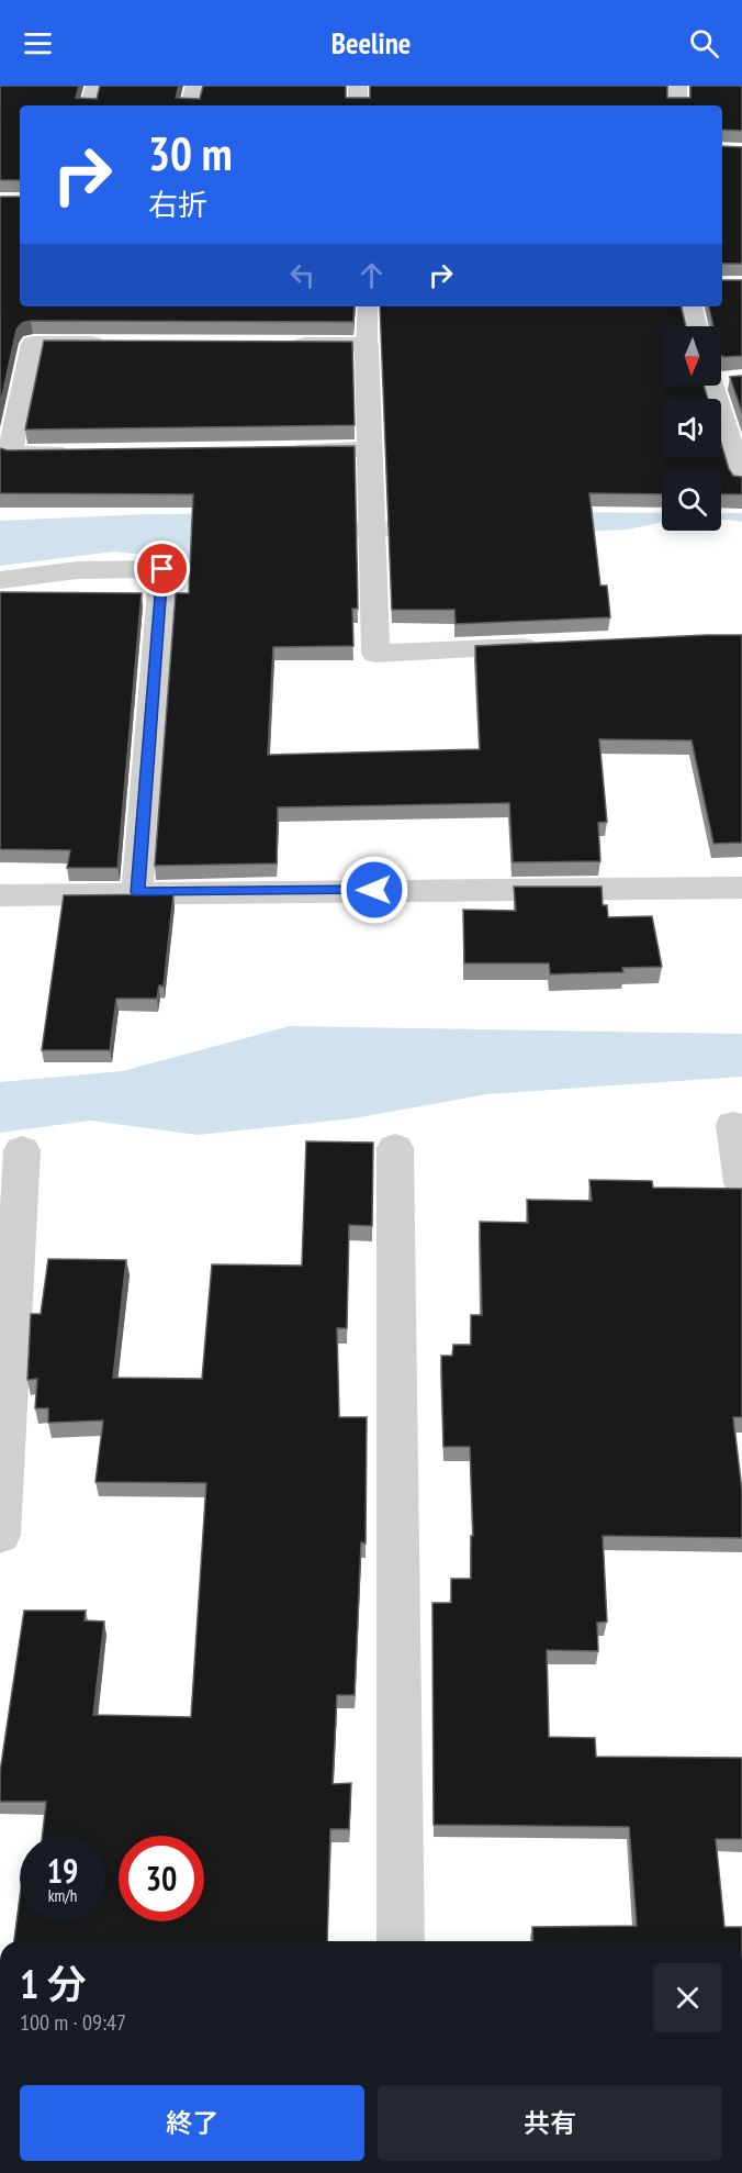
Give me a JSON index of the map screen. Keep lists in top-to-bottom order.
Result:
{
  "north": "bottom",
  "page": {
    "header": "Beeline",
    "turn": ["30 m", "右折"],
    "speed": "19 km/h",
    "limit": "30",
    "heading": ["1 分", "100 m · 09:47"],
    "buttons": ["終了", "共有"]
  }
}
